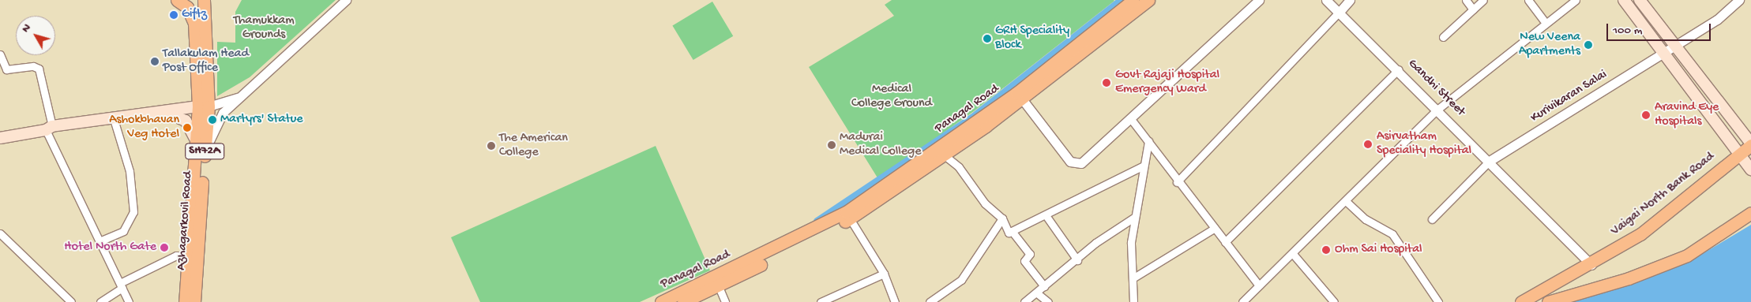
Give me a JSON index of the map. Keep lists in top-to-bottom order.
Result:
{
  "streets": {
    "main road": [
      "Panagal Road",
      "SH72A",
      "Vaigai North Bank Road",
      "Azhagarkovil Road"
    ],
    "street": ["Gandhi Street", "Kurivikaran Salai"]
  },
  "crossings": [
    ["Gandhi Street", "Kurivikaran Salai"],
    ["Gandhi Street", "Vaigai North Bank Road"]
  ],
  "parks": ["Thamukkam Grounds", "Medical College Ground"],
  "places": [
    "Giftz",
    "GRH Speciality Block",
    "New Veena Apartments",
    "Tallakulam Head Post Office",
    "Govt Rajaji Hospital Emergency Ward",
    "Aravind Eye Hospitals",
    "Martyrs' Statue",
    "Ashokbhavan Veg Hotel",
    "Asirvatham Speciality Hospital",
    "Madurai Medical College",
    "The American College",
    "Hotel North Gate",
    "Ohm Sai Hospital"
  ],
  "scale_bar": "100 m",
  "north": "top left"
}
